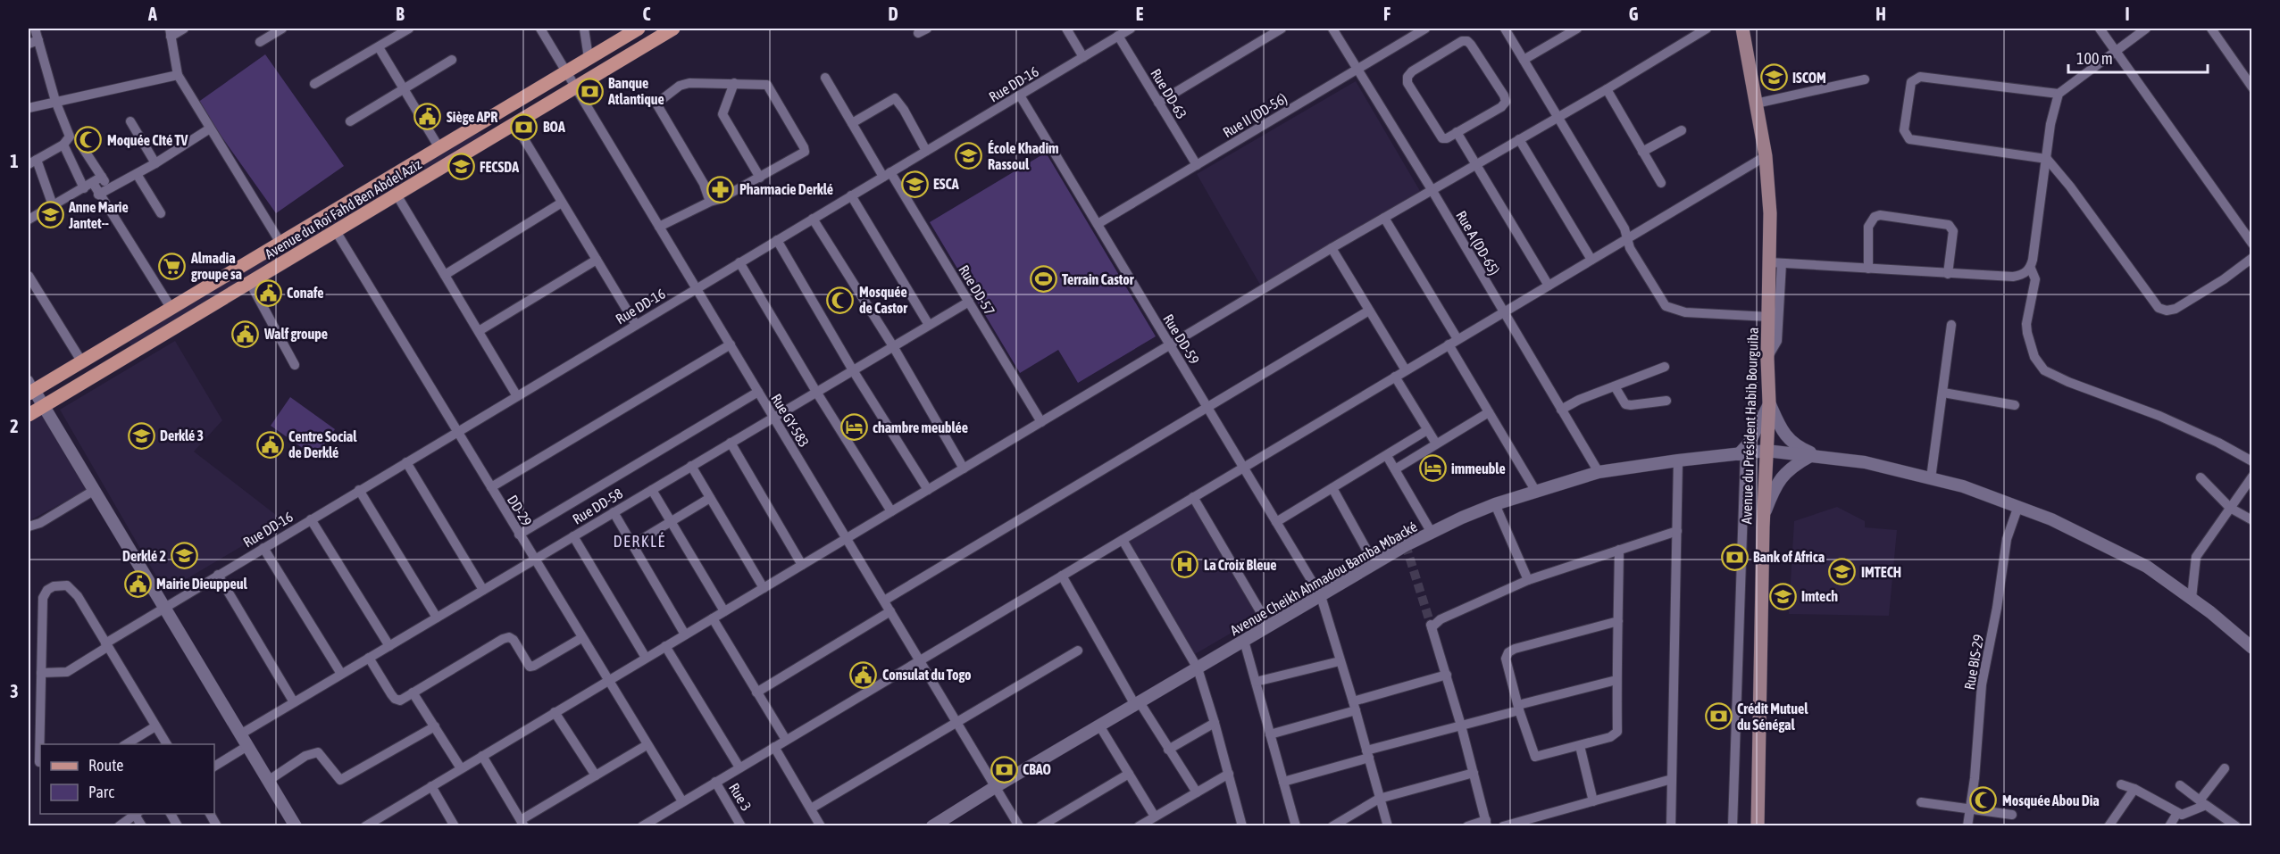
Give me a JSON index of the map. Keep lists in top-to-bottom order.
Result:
{
  "streets": {
    "main road": ["Avenue du Roi Fahd Ben Abdel Aziz", "Avenue du Président Habib Bourguiba"],
    "street": [
      "Rue DD-16",
      "Rue DD-63",
      "Rue II (DD-56)",
      "Rue A (DD-65)",
      "Rue DD-57",
      "Rue DD-59",
      "Rue GY-583",
      "Rue DD-58",
      "DD-29",
      "Avenue Cheikh Ahmadou Bamba Mbacké",
      "Rue BIS-29",
      "Rue 3"
    ]
  },
  "crossings": [
    ["Rue DD-16", "Rue DD-63"],
    ["Rue DD-16", "Rue DD-57"],
    ["Rue DD-16", "Rue DD-59"],
    ["Rue DD-16", "Rue GY-583"],
    ["Rue DD-16", "DD-29"],
    ["Rue DD-63", "Rue II (DD-56)"],
    ["Rue II (DD-56)", "Rue A (DD-65)"],
    ["Rue II (DD-56)", "Rue DD-59"],
    ["Avenue du Roi Fahd Ben Abdel Aziz", "Rue GY-583"],
    ["Avenue du Roi Fahd Ben Abdel Aziz", "DD-29"],
    ["Rue A (DD-65)", "Avenue Cheikh Ahmadou Bamba Mbacké"],
    ["Rue DD-57", "Rue DD-58"],
    ["Rue DD-59", "Avenue Cheikh Ahmadou Bamba Mbacké"],
    ["Rue GY-583", "Rue DD-58"],
    ["Rue GY-583", "Avenue Cheikh Ahmadou Bamba Mbacké"],
    ["Avenue du Président Habib Bourguiba", "Avenue Cheikh Ahmadou Bamba Mbacké"],
    ["Rue DD-58", "DD-29"],
    ["Avenue Cheikh Ahmadou Bamba Mbacké", "Rue BIS-29"]
  ],
  "districts": ["DERKLÉ"],
  "places": {
    "school or university": [
      "ISCOM",
      "École Khadim Rassoul",
      "FECSDA",
      "ESCA",
      "Anne Marie Jantet--",
      "Derklé 3",
      "Derklé 2",
      "IMTECH",
      "Imtech"
    ],
    "bank": [
      "Banque Atlantique",
      "BOA",
      "Bank of Africa",
      "Crédit Mutuel du Sénégal",
      "CBAO"
    ],
    "public building": [
      "Siège APR",
      "Conafe",
      "Walf groupe",
      "Centre Social de Derklé",
      "Mairie Dieuppeul",
      "Consulat du Togo"
    ],
    "mosque": ["Moquée CIté TV", "Mosquée de Castor", "Mosquée Abou Dia"],
    "pharmacy": ["Pharmacie Derklé"],
    "supermarket": ["Almadia groupe sa"],
    "sports": ["Terrain Castor"],
    "hotel": ["chambre meublée", "immeuble"],
    "hospital": ["La Croix Bleue"]
  },
  "legend": ["Route", "Parc"],
  "scale_bar": "100 m",
  "grid": {
    "columns": [
      "A",
      "B",
      "C",
      "D",
      "E",
      "F",
      "G",
      "H",
      "I"
    ],
    "rows": ["1", "2", "3"]
  }
}
